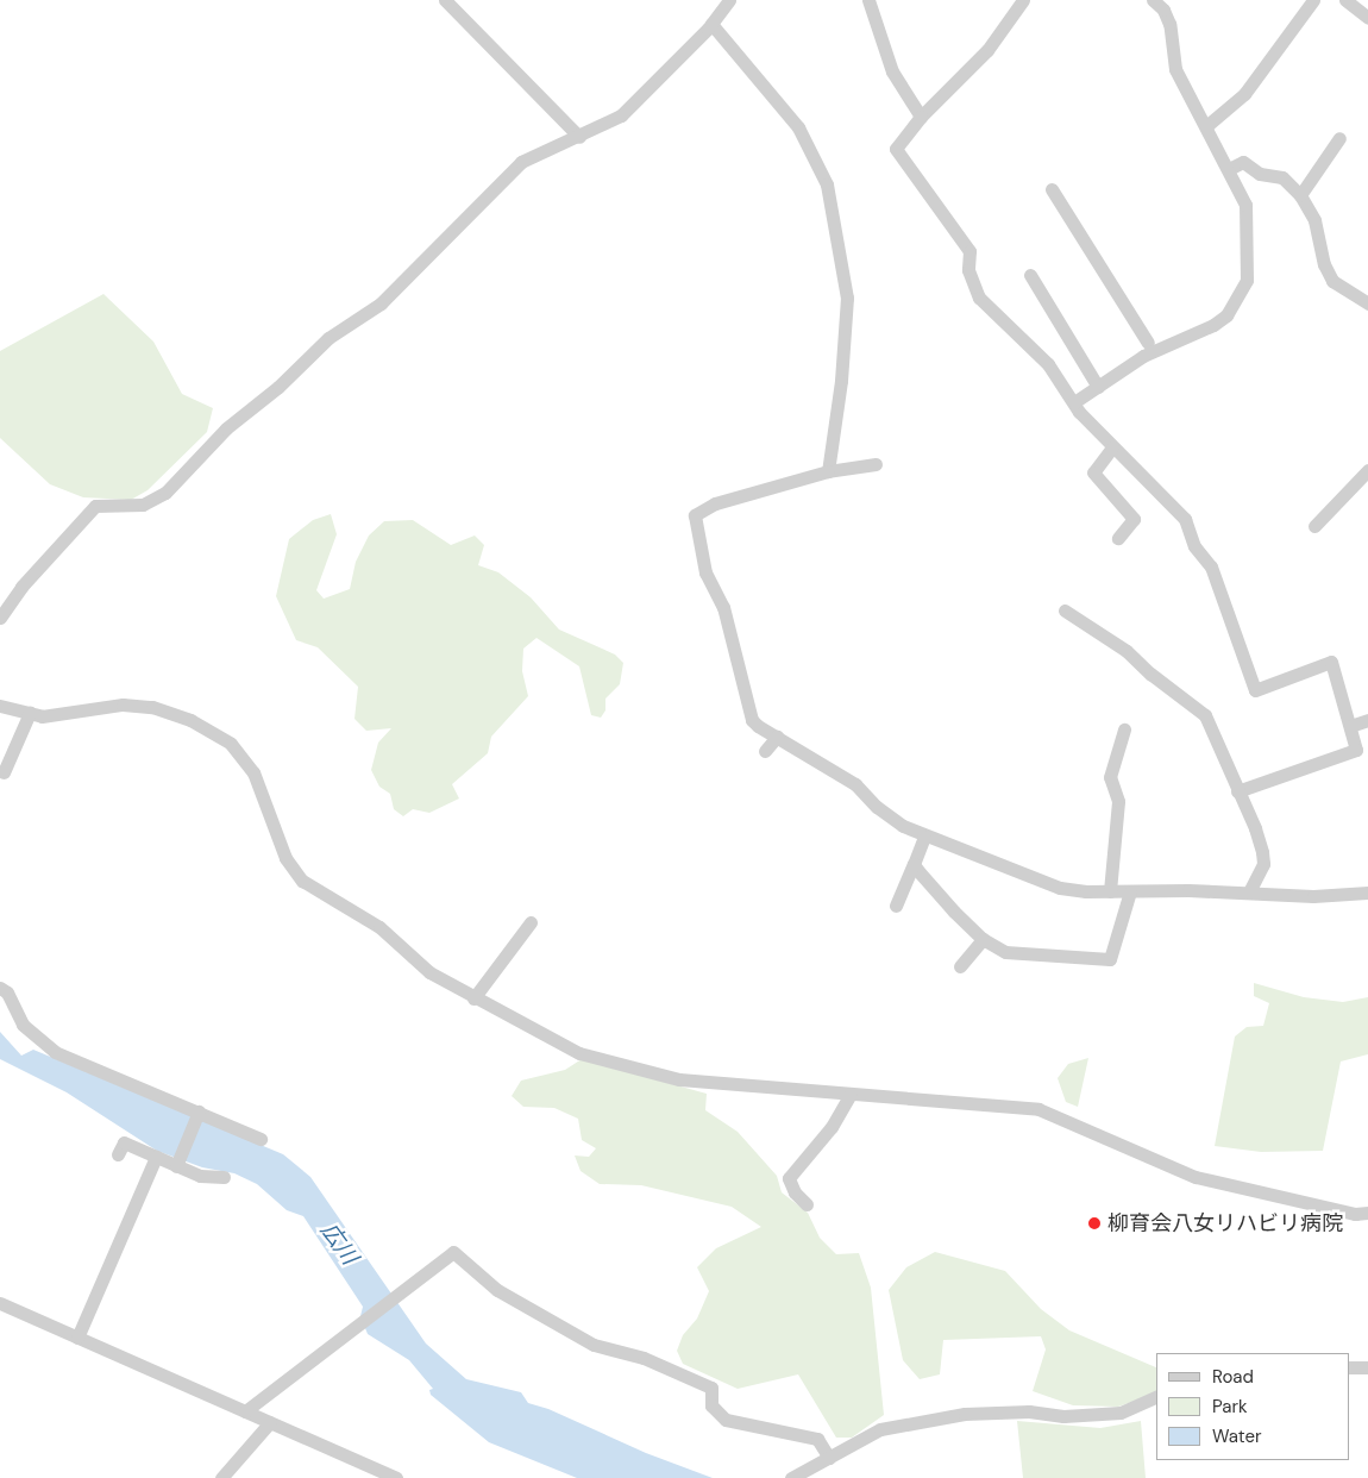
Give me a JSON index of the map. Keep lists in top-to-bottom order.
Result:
{
  "water": ["広川"],
  "places": ["柳育会八女リハビリ病院"],
  "legend": ["Road", "Park", "Water"]
}
